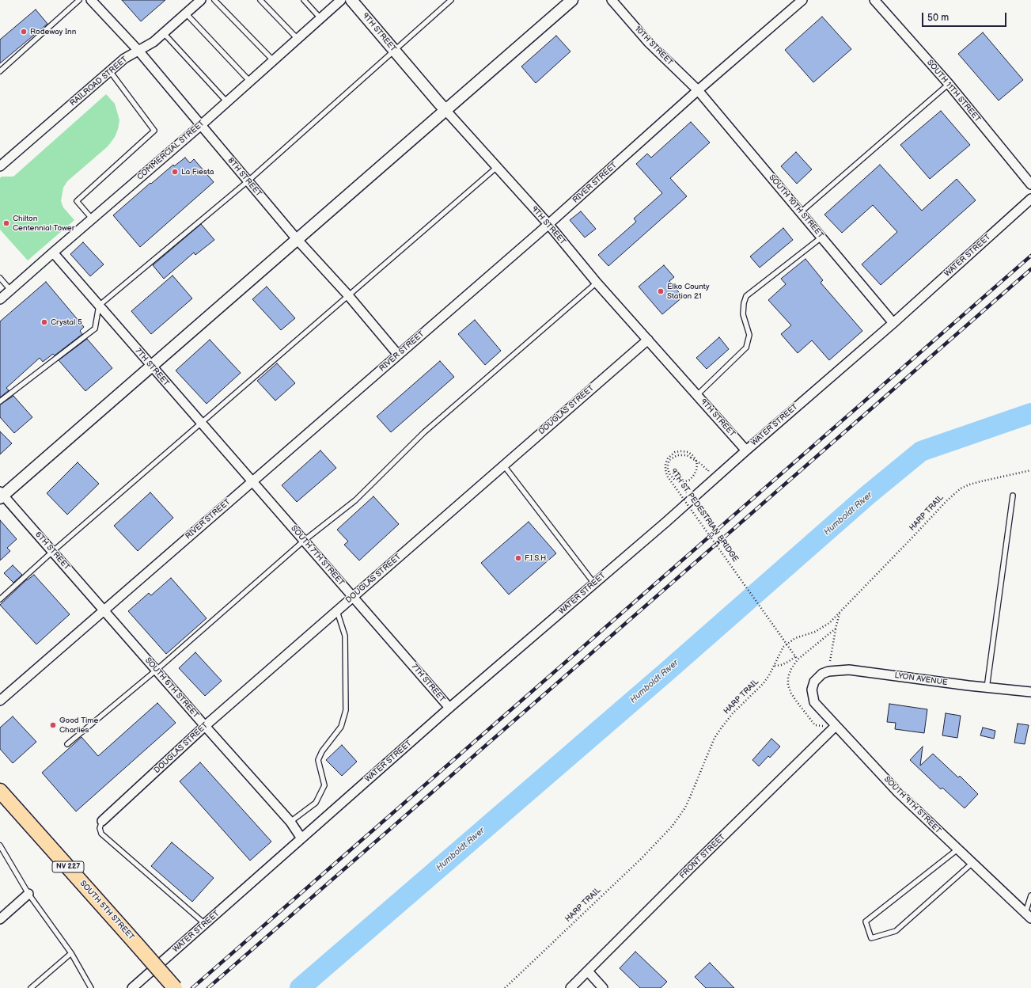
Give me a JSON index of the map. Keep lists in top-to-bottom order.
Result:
{
  "streets": {
    "main road": ["NV 227", "SOUTH 5TH STREET"],
    "street": [
      "9TH STREET",
      "10TH STREET",
      "RAILROAD STREET",
      "SOUTH 11TH STREET",
      "COMMERCIAL STREET",
      "8TH STREET",
      "RIVER STREET",
      "SOUTH 10TH STREET",
      "WATER STREET",
      "7TH STREET",
      "DOUGLAS STREET",
      "6TH STREET",
      "SOUTH 7TH STREET",
      "LYON AVENUE",
      "SOUTH 6TH STREET",
      "SOUTH 9TH STREET",
      "FRONT STREET"
    ],
    "path": ["HARP TRAIL", "9TH ST. PEDESTRIAN BRIDGE"]
  },
  "crossings": [
    ["9TH STREET", "RIVER STREET"],
    ["9TH STREET", "WATER STREET"],
    ["9TH STREET", "DOUGLAS STREET"],
    ["10TH STREET", "RIVER STREET"],
    ["10TH STREET", "SOUTH 10TH STREET"],
    ["RAILROAD STREET", "8TH STREET"],
    ["COMMERCIAL STREET", "8TH STREET"],
    ["COMMERCIAL STREET", "7TH STREET"],
    ["8TH STREET", "RIVER STREET"],
    ["RIVER STREET", "SOUTH 10TH STREET"],
    ["RIVER STREET", "7TH STREET"],
    ["RIVER STREET", "6TH STREET"],
    ["RIVER STREET", "SOUTH 7TH STREET"],
    ["RIVER STREET", "SOUTH 6TH STREET"],
    ["SOUTH 10TH STREET", "WATER STREET"],
    ["WATER STREET", "7TH STREET"],
    ["WATER STREET", "SOUTH 6TH STREET"],
    ["7TH STREET", "SOUTH 7TH STREET"],
    ["DOUGLAS STREET", "SOUTH 7TH STREET"],
    ["DOUGLAS STREET", "SOUTH 6TH STREET"],
    ["6TH STREET", "SOUTH 6TH STREET"],
    ["LYON AVENUE", "SOUTH 9TH STREET"],
    ["SOUTH 9TH STREET", "FRONT STREET"]
  ],
  "water": ["Humboldt River"],
  "places": [
    "Rodeway Inn",
    "La Fiesta",
    "Chilton Centennial Tower",
    "Elko County Station 21",
    "Crystal 5",
    "F.I.S.H.",
    "Good Time Charlies"
  ],
  "scale_bar": "50 m"
}
